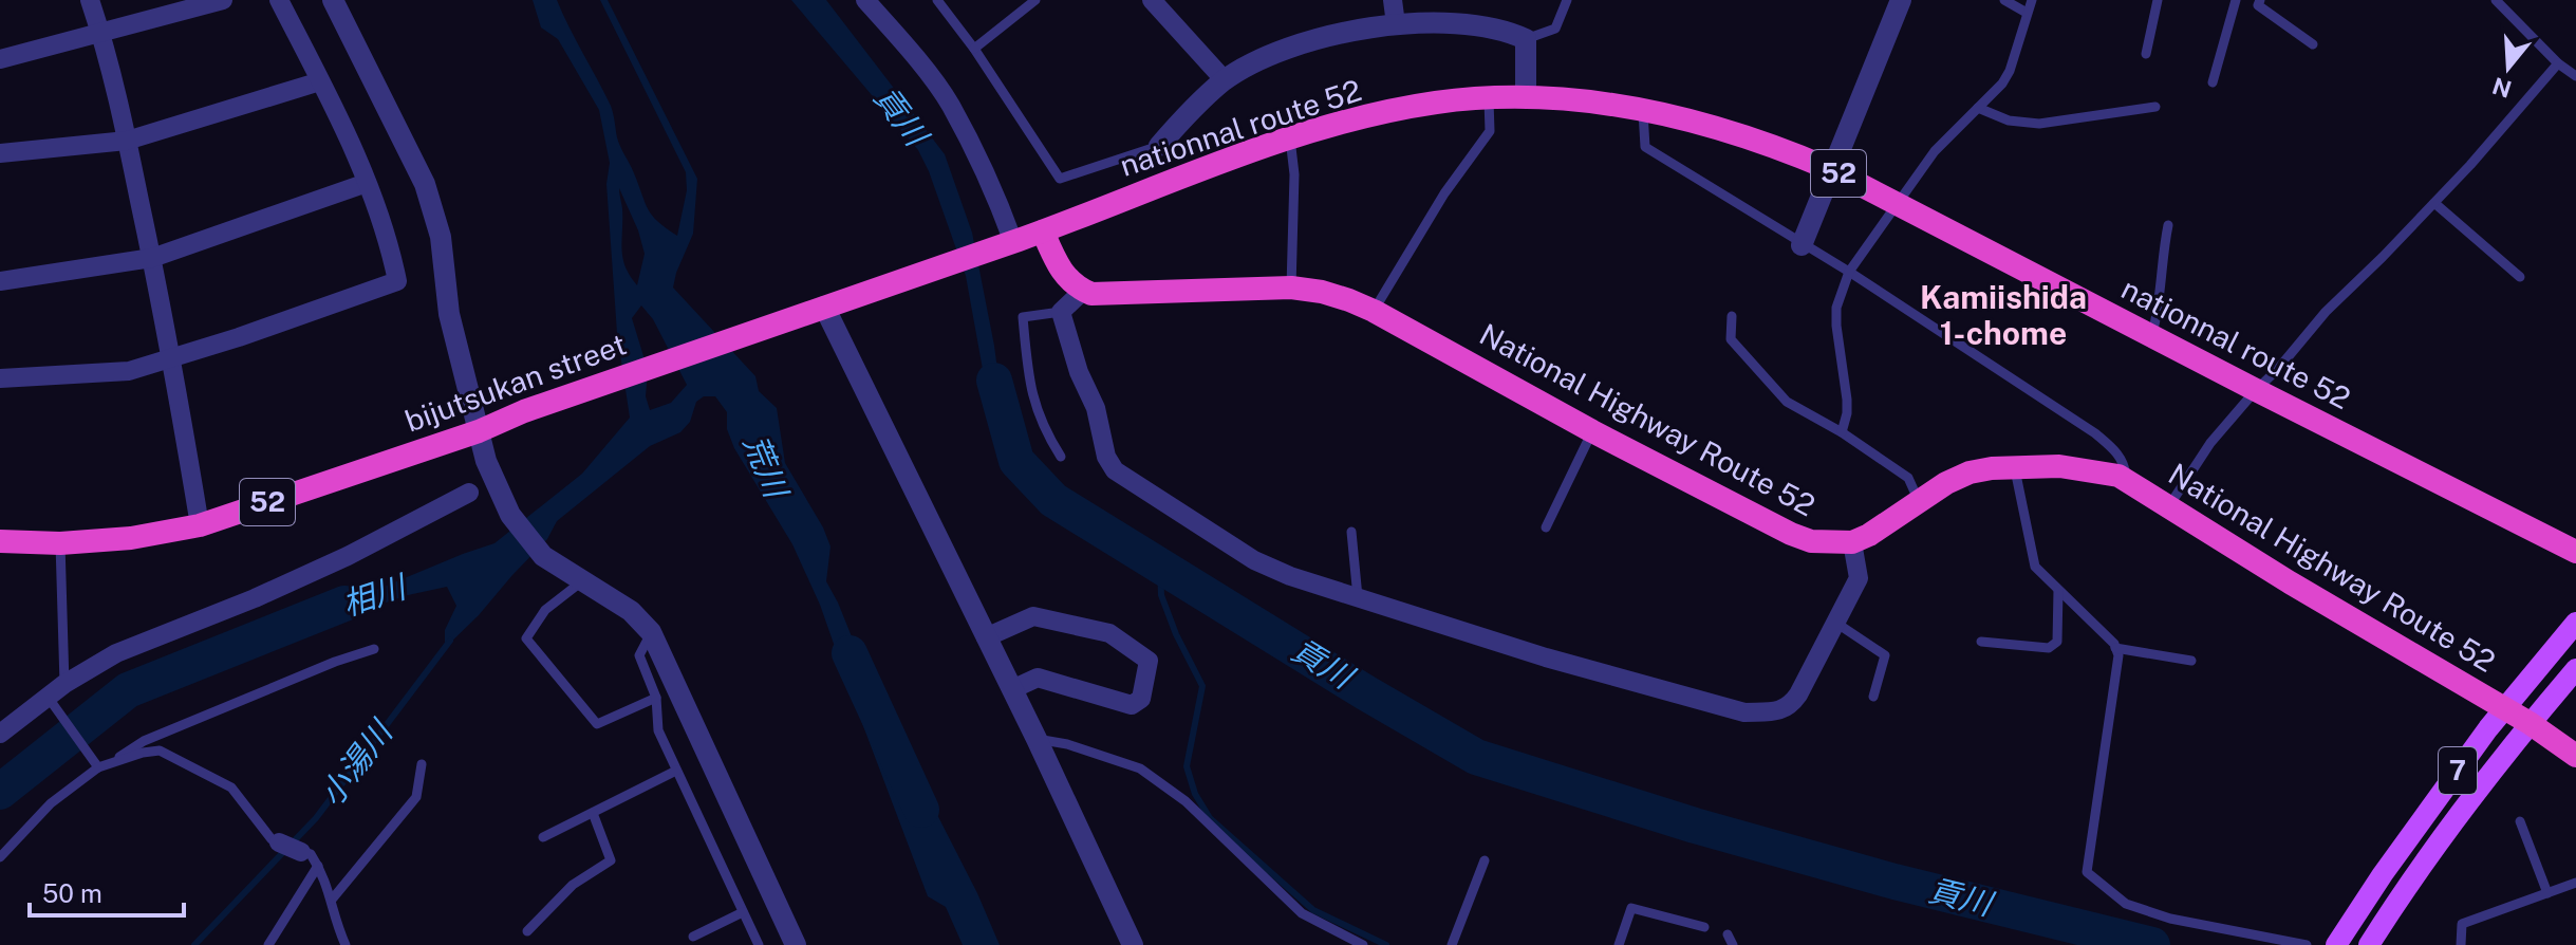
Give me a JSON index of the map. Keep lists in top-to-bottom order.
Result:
{
  "streets": {
    "highway": [
      "nationnal route 52",
      "52",
      "bijutsukan street",
      "National Highway Route 52"
    ],
    "main road": ["7"]
  },
  "crossings": [
    ["nationnal route 52", "bijutsukan street"],
    ["National Highway Route 52", "7"]
  ],
  "districts": ["Kamiishida 1-chome"],
  "water": [
    "貢川",
    "荒川",
    "相川",
    "小湯川"
  ],
  "scale_bar": "50 m",
  "north": "bottom"
}
